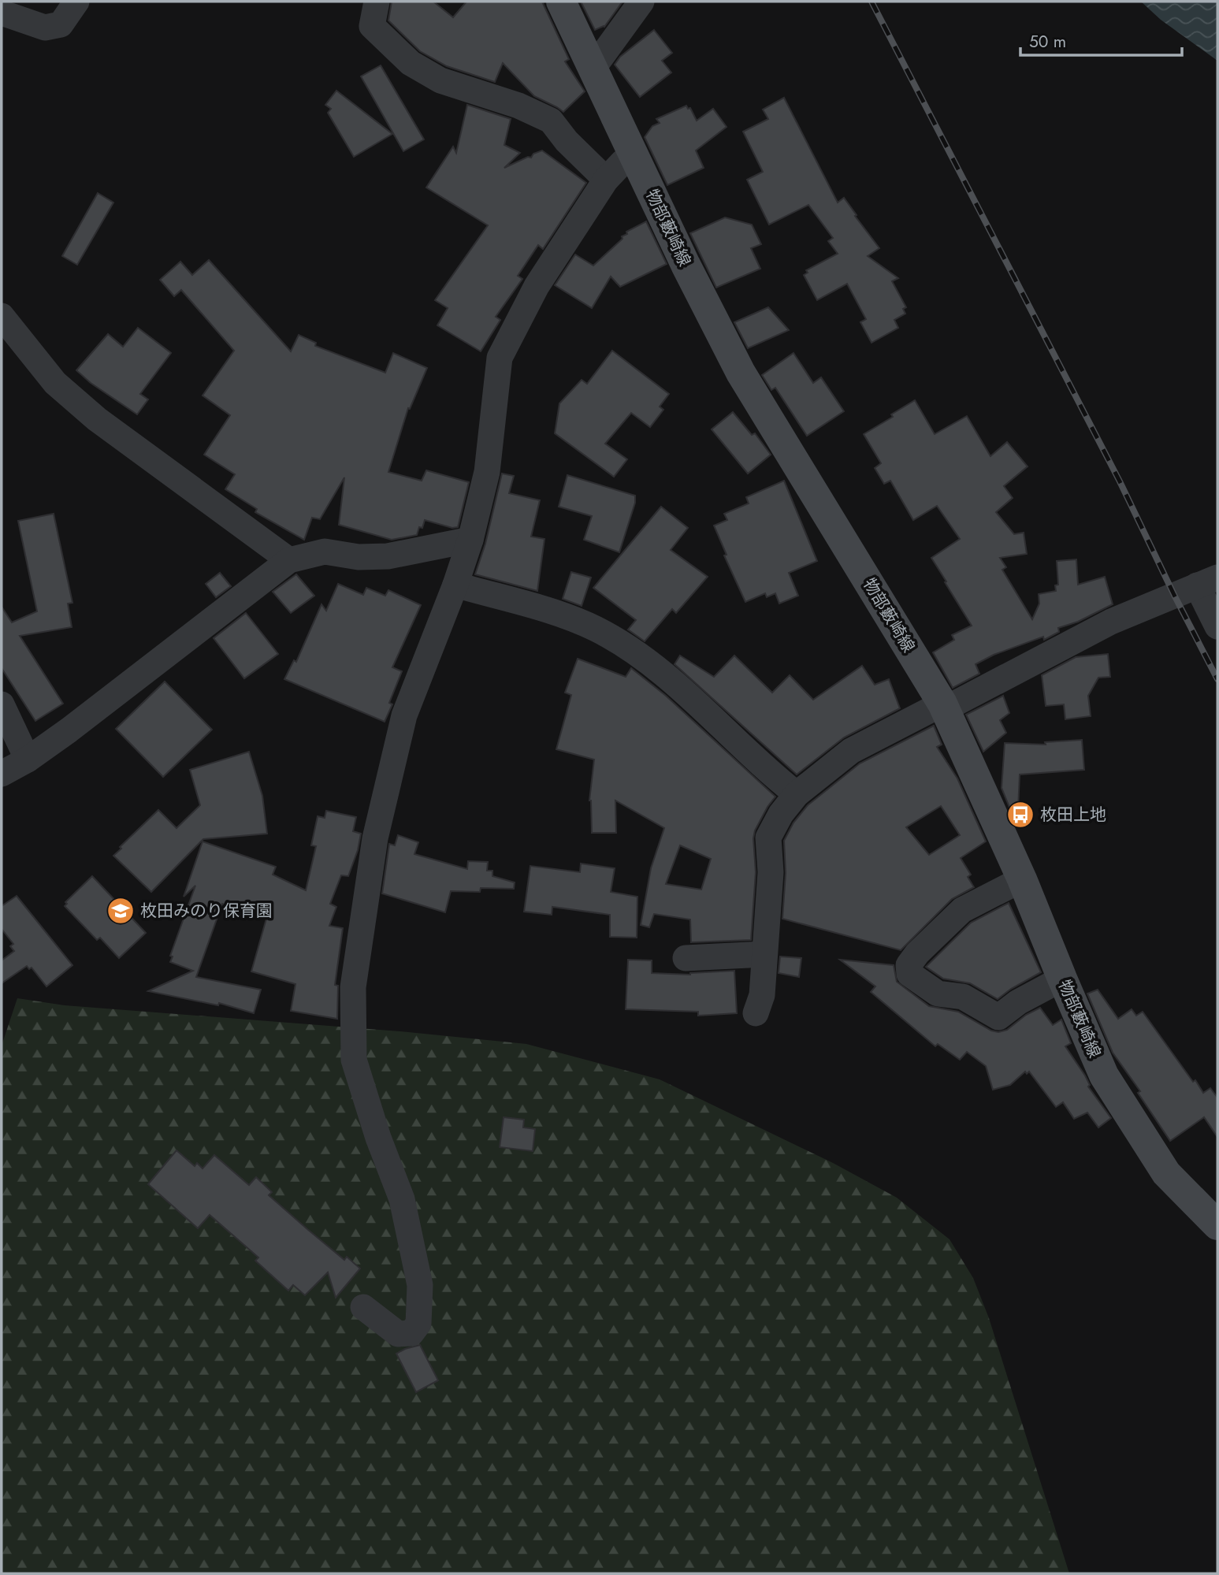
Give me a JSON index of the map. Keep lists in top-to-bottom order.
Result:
{
  "streets": {
    "main road": ["物部藪崎線"]
  },
  "places": {
    "bus stop": ["枚田上地"],
    "school or university": ["枚田みのり保育園"]
  },
  "scale_bar": "50 m"
}
